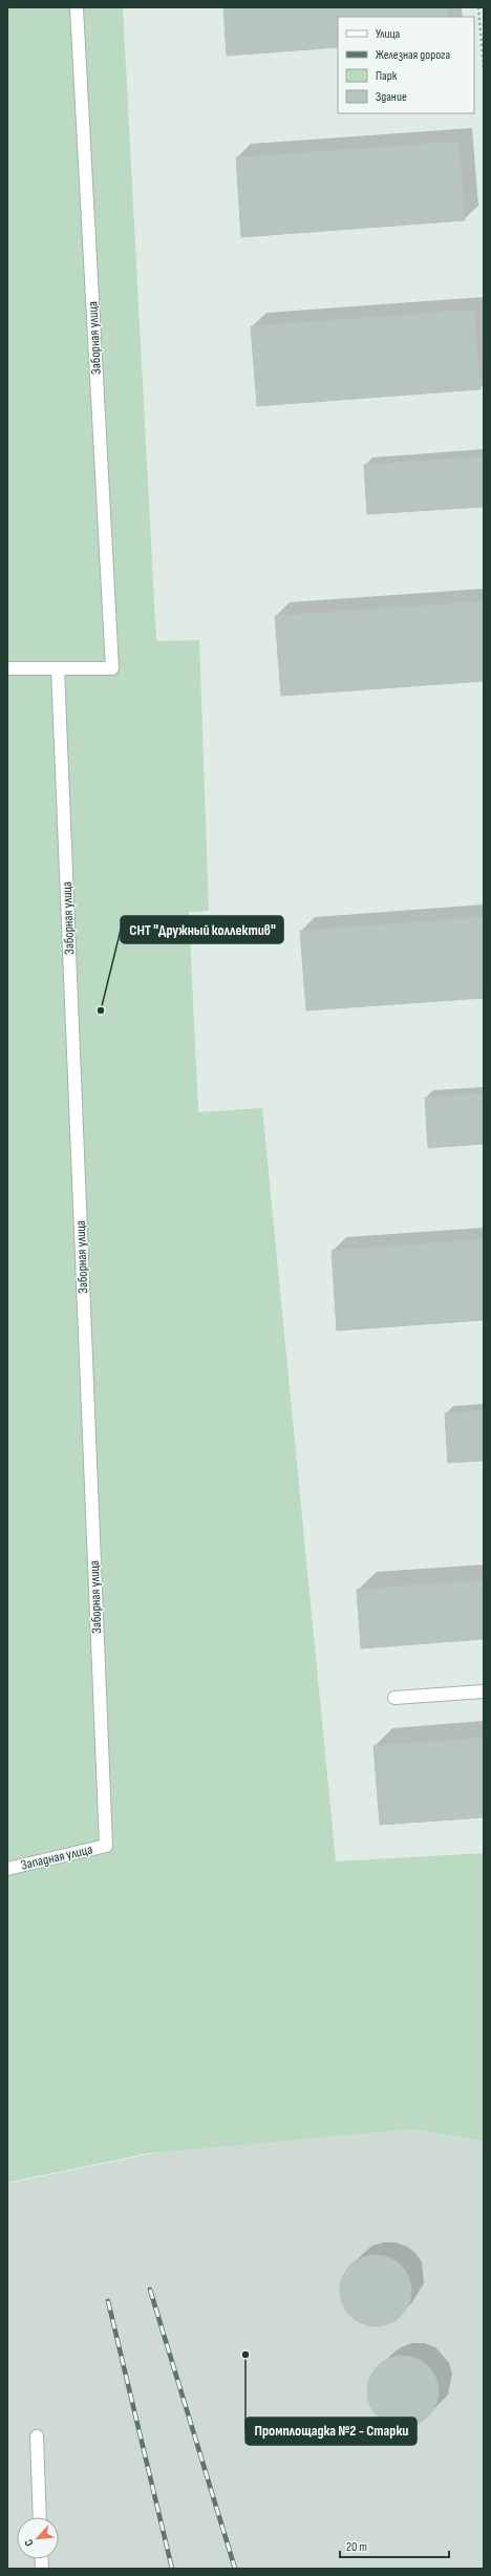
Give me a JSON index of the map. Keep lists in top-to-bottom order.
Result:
{
  "streets": {
    "street": ["Заборная улица", "Западная улица"]
  },
  "crossings": [
    ["Заборная улица", "Западная улица"]
  ],
  "places": ["СНТ \"Дружный коллектив\"", "Промплощадка №2 - Старки"],
  "legend": [
    "Улица",
    "Железная дорога",
    "Парк",
    "Здание"
  ],
  "scale_bar": "20 m",
  "north": "bottom left"
}
